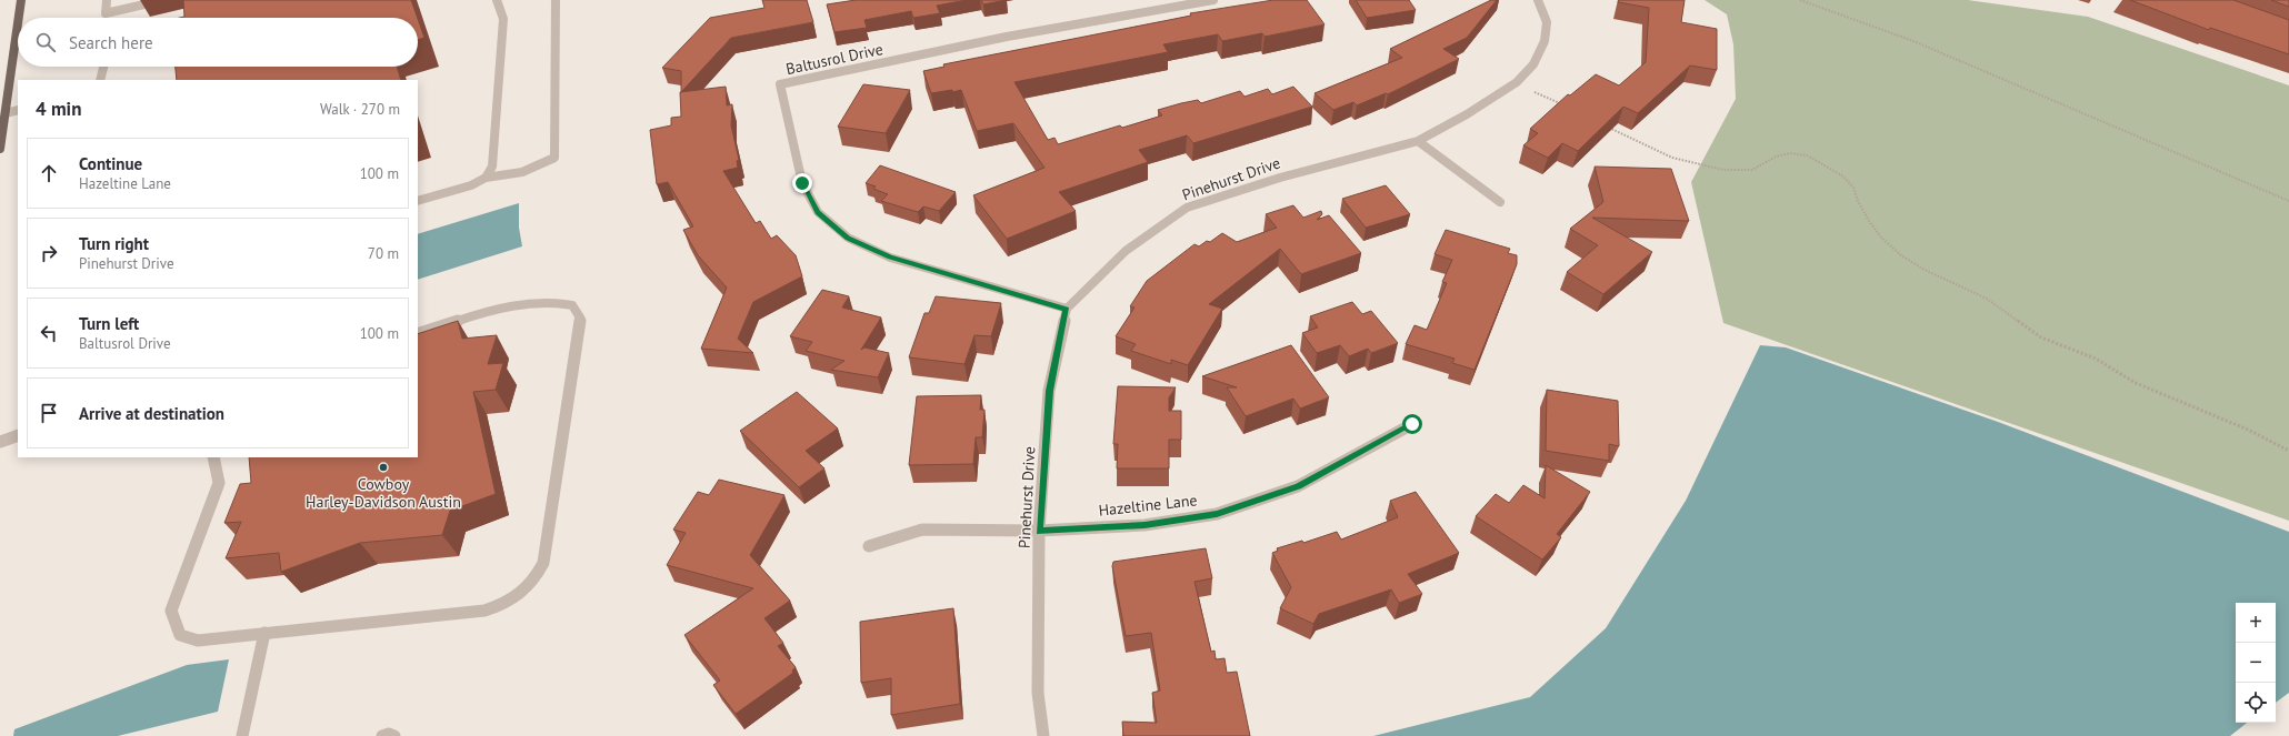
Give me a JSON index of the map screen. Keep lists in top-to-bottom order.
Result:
{
  "streets": {
    "street": ["Baltusrol Drive", "Pinehurst Drive", "Hazeltine Lane"]
  },
  "crossings": [
    ["Baltusrol Drive", "Pinehurst Drive"],
    ["Pinehurst Drive", "Hazeltine Lane"]
  ],
  "places": ["Cowboy Harley-Davidson Austin"],
  "page": {
    "search": "Search here",
    "heading": ["4 min", "Walk · 270 m"],
    "list": [
      ["Continue", "Hazeltine Lane", "100 m"],
      ["Turn right", "Pinehurst Drive", "70 m"],
      ["Turn left", "Baltusrol Drive", "100 m"],
      "Arrive at destination"
    ],
    "map_buttons": ["+", "−"]
  }
}
